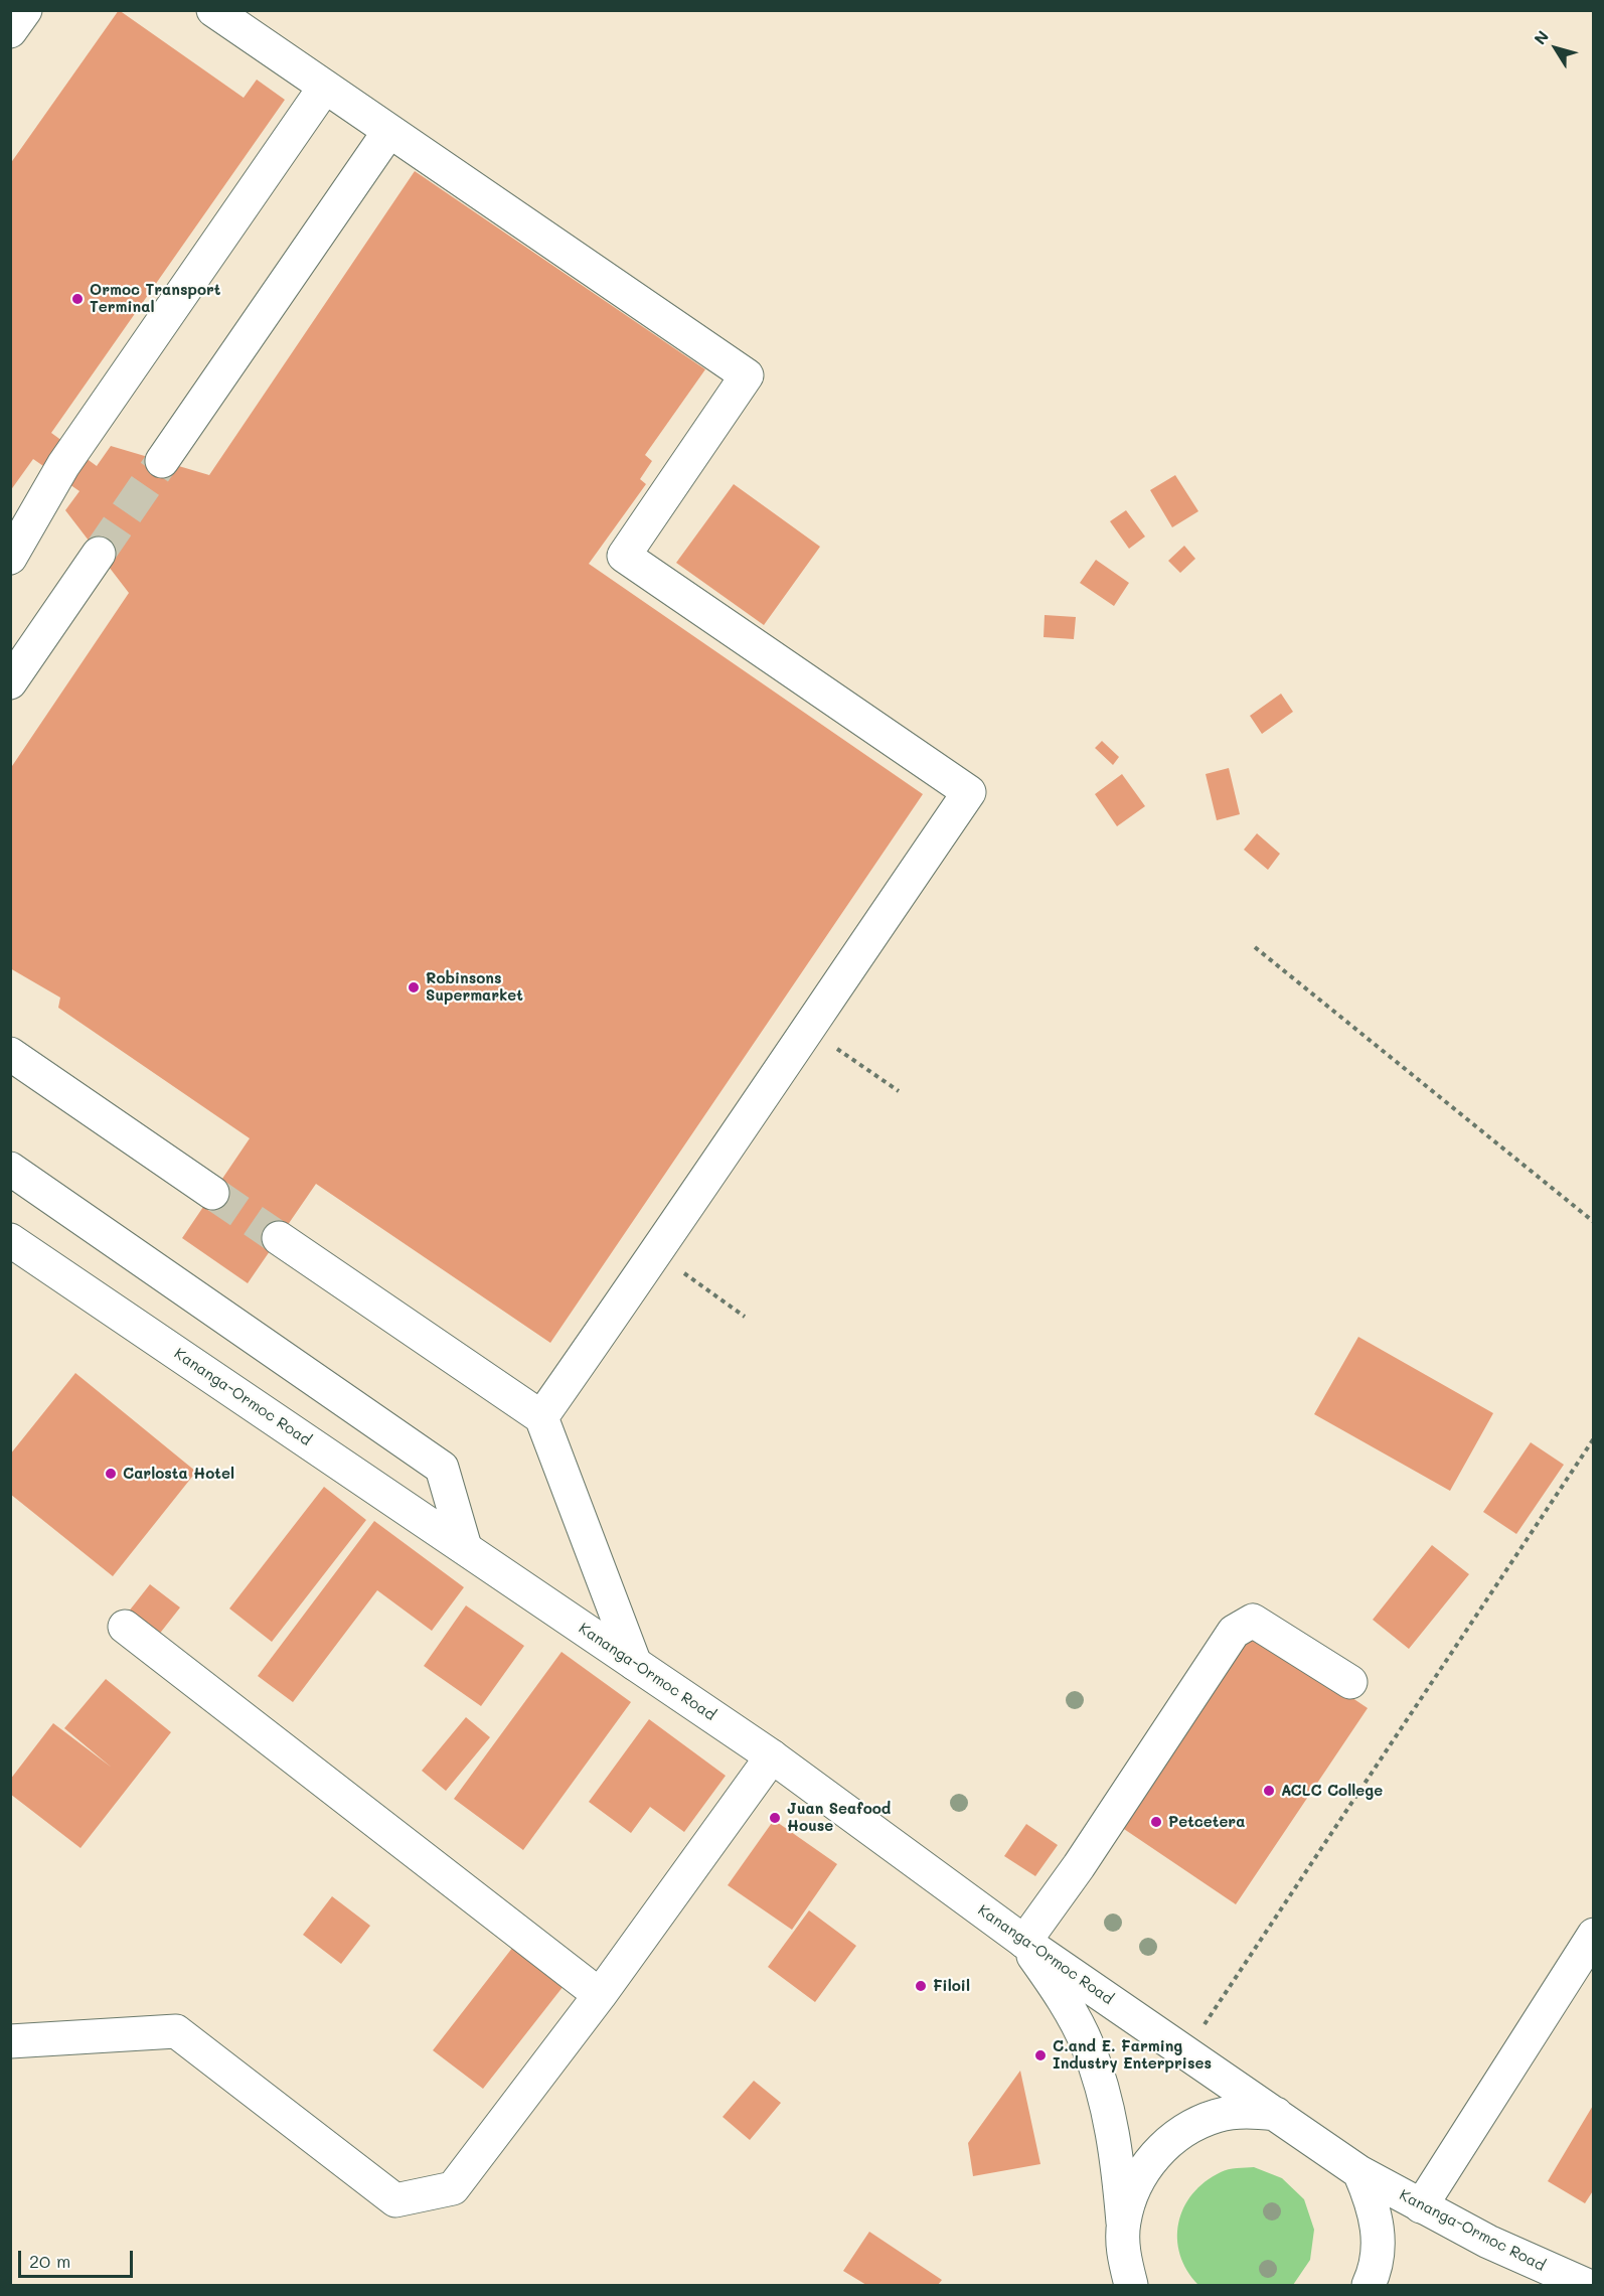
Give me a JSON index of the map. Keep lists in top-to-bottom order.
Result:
{
  "streets": {
    "main road": ["Kananga-Ormoc Road"]
  },
  "places": [
    "Ormoc Transport Terminal",
    "Robinsons Supermarket",
    "Carlosta Hotel",
    "ACLC College",
    "Juan Seafood House",
    "Petcetera",
    "Filoil",
    "C.and E. Farming Industry Enterprises"
  ],
  "scale_bar": "20 m",
  "north": "top left"
}
